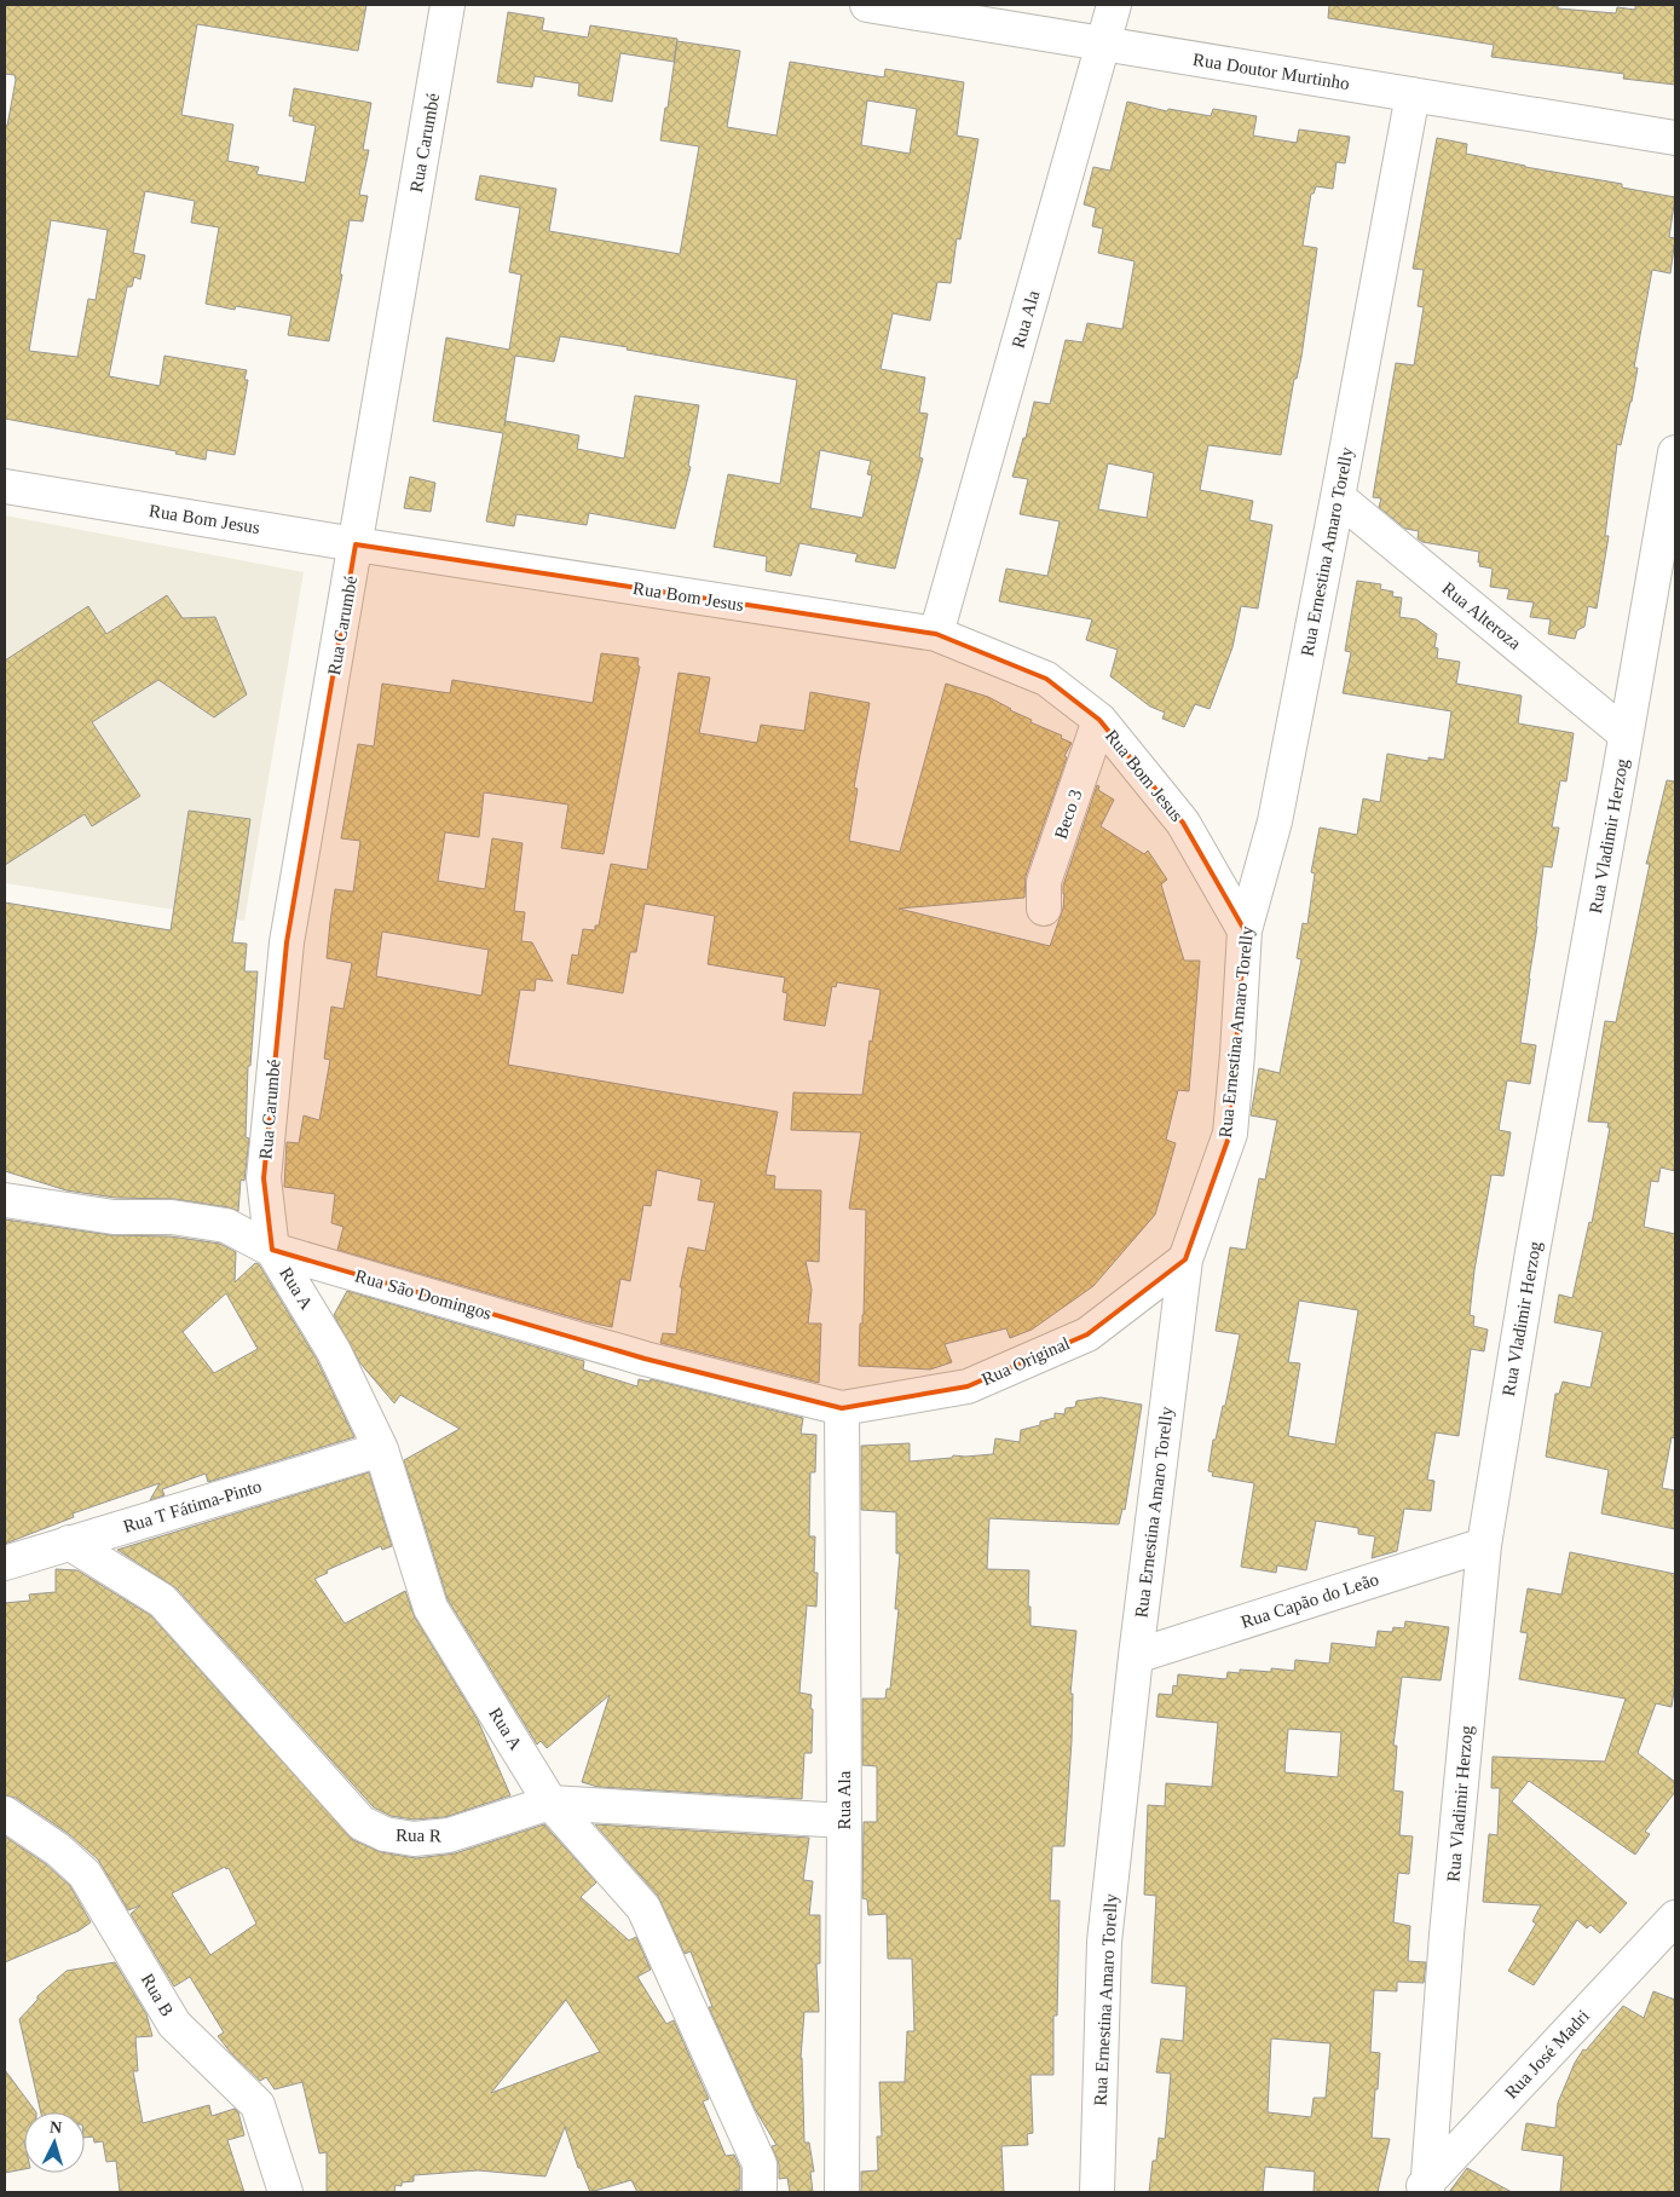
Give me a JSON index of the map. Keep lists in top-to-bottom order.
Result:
{
  "streets": {
    "street": [
      "Rua Doutor Murtinho",
      "Rua Carumbé",
      "Rua Ala",
      "Rua Bom Jesus",
      "Rua Ernestina Amaro Torelly",
      "Rua Alteroza",
      "Beco 3",
      "Rua Vladimir Herzog",
      "Rua A",
      "Rua São Domingos",
      "Rua Original",
      "Rua T Fátima-Pinto",
      "Rua Capão do Leão",
      "Rua R",
      "Rua B",
      "Rua José Madri"
    ]
  },
  "crossings": [
    ["Rua Doutor Murtinho", "Rua Ala"],
    ["Rua Doutor Murtinho", "Rua Ernestina Amaro Torelly"],
    ["Rua Carumbé", "Rua Bom Jesus"],
    ["Rua Carumbé", "Rua A"],
    ["Rua Carumbé", "Rua São Domingos"],
    ["Rua Ala", "Rua Bom Jesus"],
    ["Rua Ala", "Rua São Domingos"],
    ["Rua Ala", "Rua Original"],
    ["Rua Ala", "Rua R"],
    ["Rua Bom Jesus", "Rua Ernestina Amaro Torelly"],
    ["Rua Bom Jesus", "Beco 3"],
    ["Rua Ernestina Amaro Torelly", "Rua Alteroza"],
    ["Rua Ernestina Amaro Torelly", "Rua Original"],
    ["Rua Ernestina Amaro Torelly", "Rua Capão do Leão"],
    ["Rua Alteroza", "Rua Vladimir Herzog"],
    ["Rua Vladimir Herzog", "Rua Capão do Leão"],
    ["Rua Vladimir Herzog", "Rua José Madri"],
    ["Rua A", "Rua São Domingos"],
    ["Rua A", "Rua T Fátima-Pinto"],
    ["Rua A", "Rua R"],
    ["Rua São Domingos", "Rua Original"],
    ["Rua T Fátima-Pinto", "Rua R"]
  ],
  "north": "top"
}
